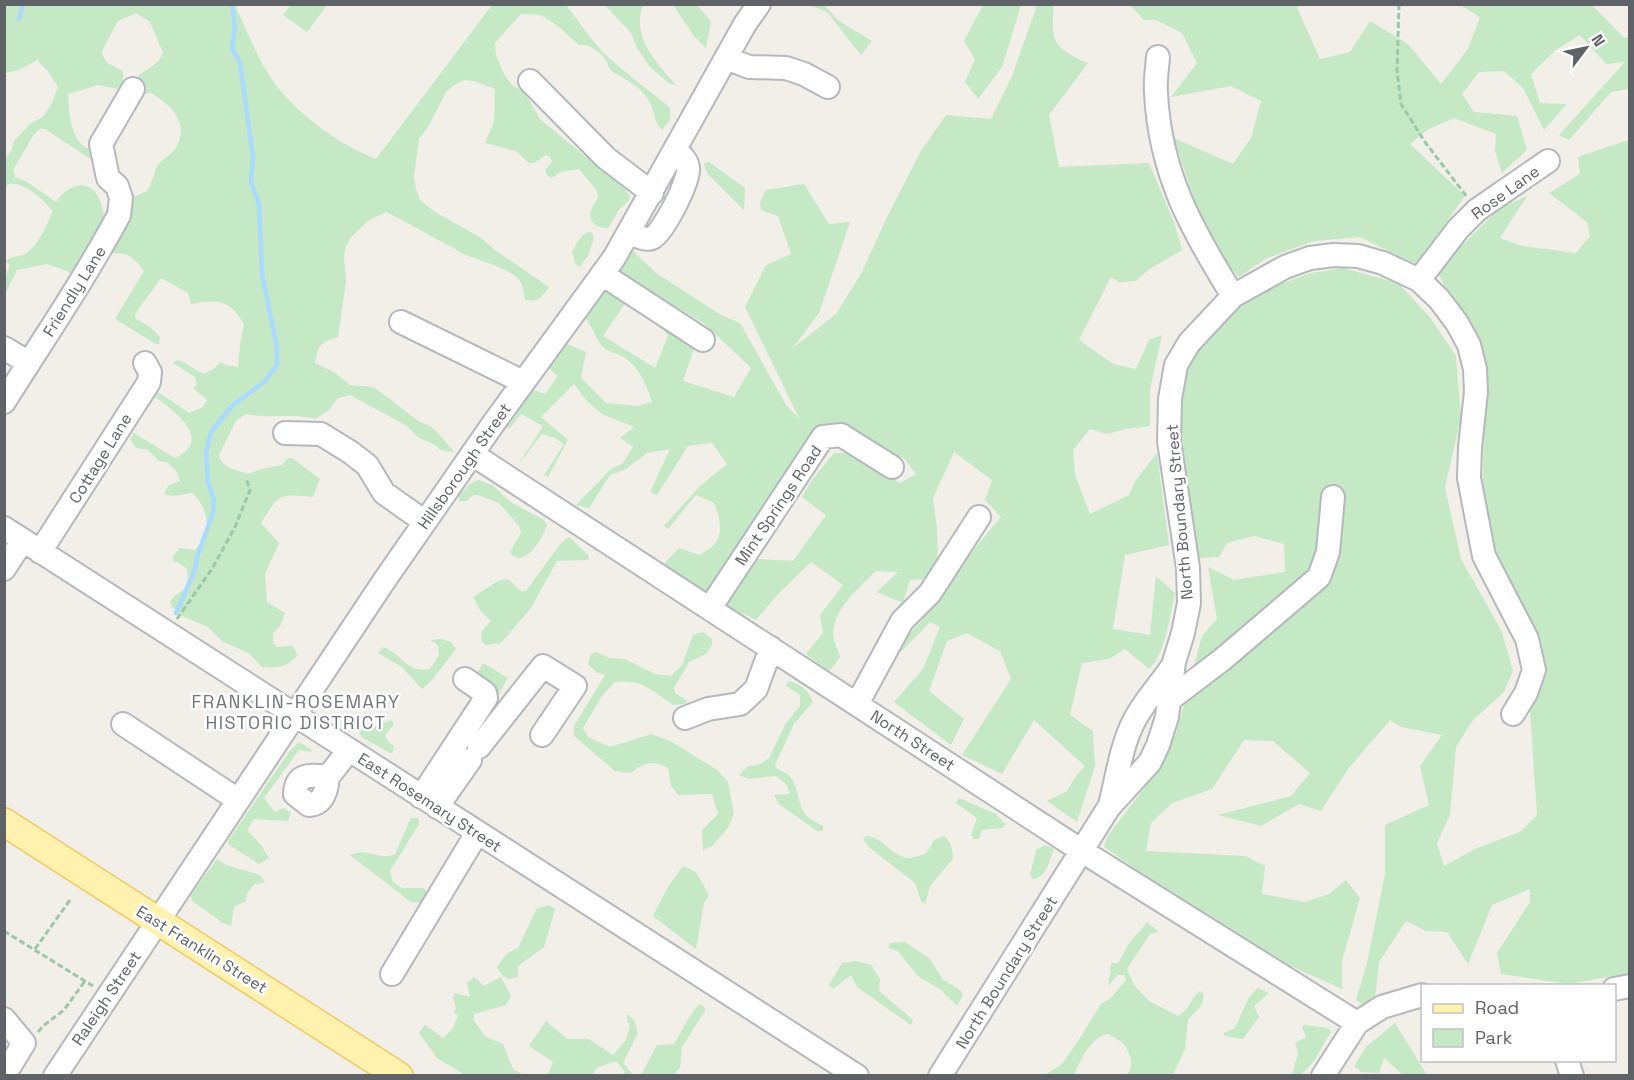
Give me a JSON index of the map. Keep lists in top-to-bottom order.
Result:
{
  "streets": {
    "main road": ["East Franklin Street"],
    "street": [
      "Rose Lane",
      "Friendly Lane",
      "Cottage Lane",
      "Hillsborough Street",
      "Mint Springs Road",
      "North Boundary Street",
      "North Street",
      "East Rosemary Street",
      "Raleigh Street"
    ]
  },
  "crossings": [
    ["Rose Lane", "North Boundary Street"],
    ["Cottage Lane", "East Rosemary Street"],
    ["Hillsborough Street", "North Street"],
    ["Hillsborough Street", "East Rosemary Street"],
    ["Hillsborough Street", "East Franklin Street"],
    ["Hillsborough Street", "Raleigh Street"],
    ["Mint Springs Road", "North Street"],
    ["North Boundary Street", "North Street"],
    ["East Franklin Street", "Raleigh Street"]
  ],
  "districts": ["FRANKLIN-ROSEMARY HISTORIC DISTRICT"],
  "legend": ["Road", "Park"],
  "north": "top right"
}
